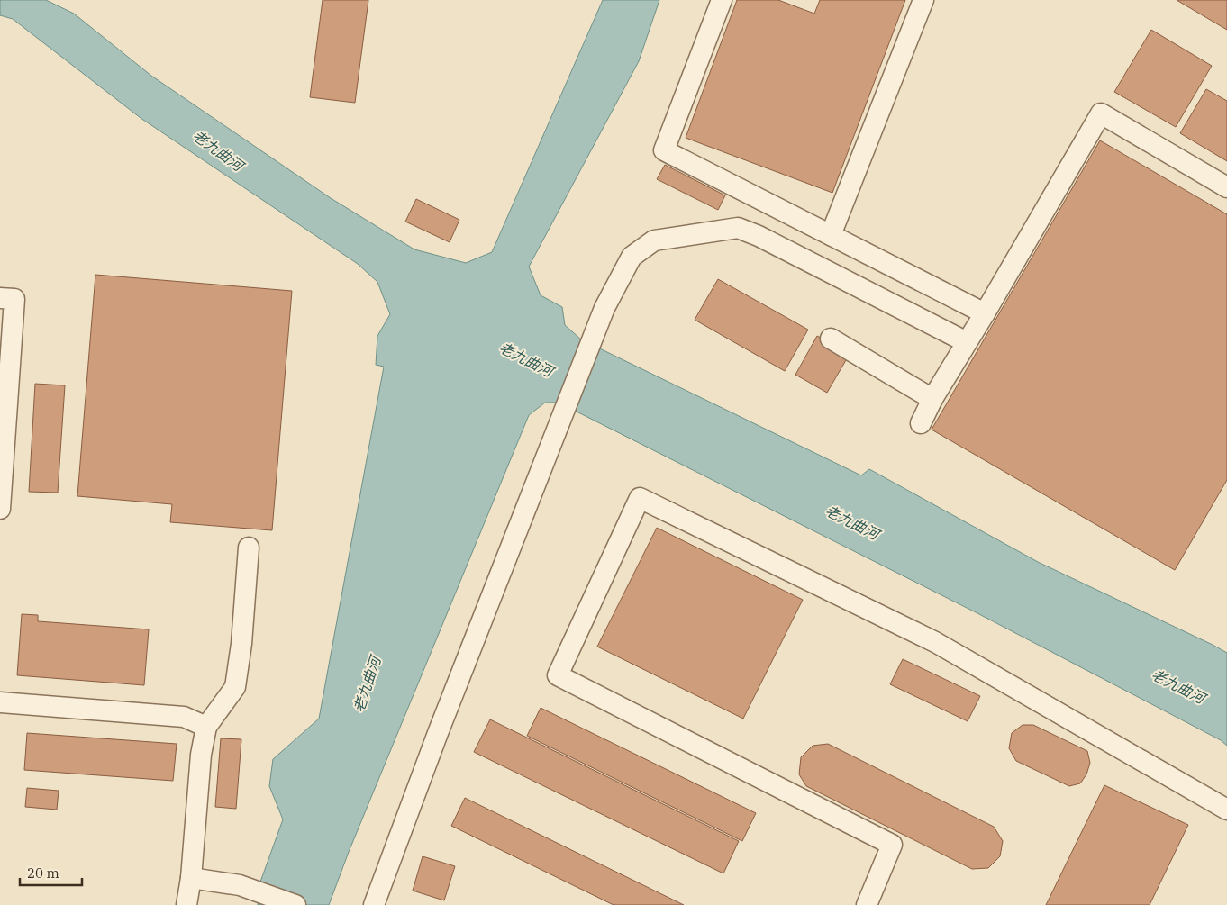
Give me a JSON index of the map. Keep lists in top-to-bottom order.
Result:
{
  "water": ["老九曲河"],
  "scale_bar": "20 m"
}
